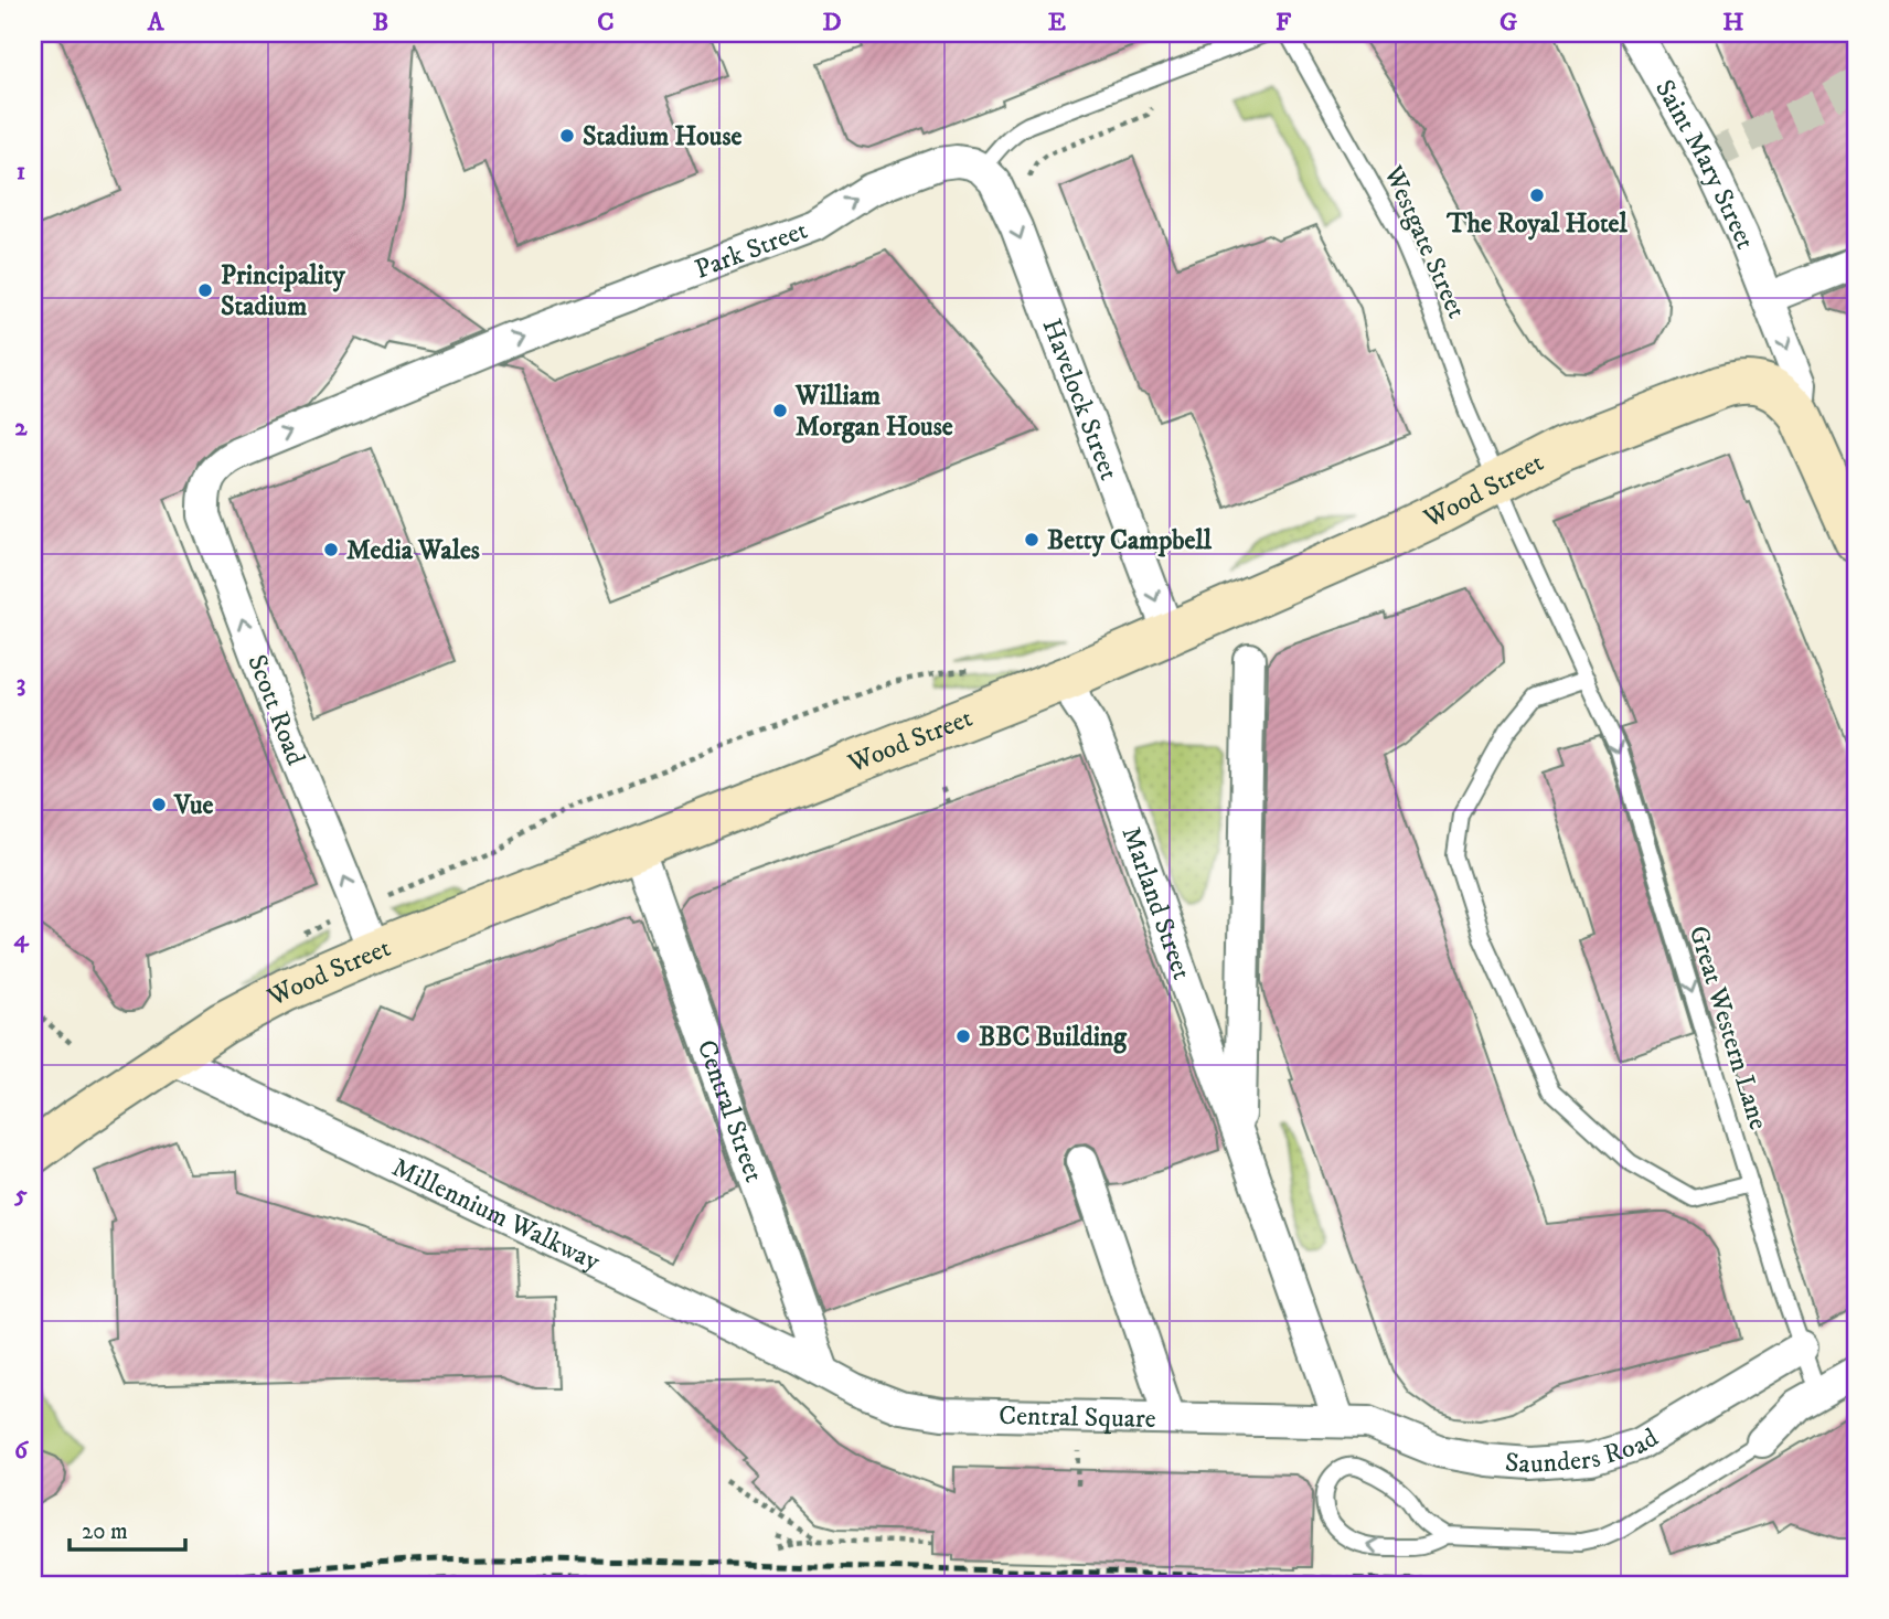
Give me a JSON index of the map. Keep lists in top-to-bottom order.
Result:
{
  "streets": {
    "street": [
      "Saint Mary Street",
      "Park Street",
      "Havelock Street",
      "Wood Street",
      "Scott Road",
      "Marland Street",
      "Central Street",
      "Millennium Walkway",
      "Central Square",
      "Saunders Road"
    ],
    "lane": ["Westgate Street", "Great Western Lane"]
  },
  "crossings": [
    ["Saint Mary Street", "Wood Street"],
    ["Westgate Street", "Wood Street"],
    ["Westgate Street", "Great Western Lane"],
    ["Park Street", "Havelock Street"],
    ["Park Street", "Scott Road"],
    ["Havelock Street", "Wood Street"],
    ["Wood Street", "Scott Road"],
    ["Wood Street", "Marland Street"],
    ["Wood Street", "Central Street"],
    ["Wood Street", "Millennium Walkway"],
    ["Marland Street", "Central Square"],
    ["Marland Street", "Saunders Road"],
    ["Great Western Lane", "Saunders Road"],
    ["Central Street", "Millennium Walkway"],
    ["Central Street", "Central Square"],
    ["Millennium Walkway", "Central Square"],
    ["Central Square", "Saunders Road"]
  ],
  "one_way": [
    "Park Street",
    "Havelock Street",
    "Scott Road",
    "Great Western Lane"
  ],
  "places": [
    "Stadium House",
    "The Royal Hotel",
    "Principality Stadium",
    "William Morgan House",
    "Betty Campbell",
    "Media Wales",
    "Vue",
    "BBC Building"
  ],
  "scale_bar": "20 m",
  "grid": {
    "columns": [
      "A",
      "B",
      "C",
      "D",
      "E",
      "F",
      "G",
      "H"
    ],
    "rows": [
      "1",
      "2",
      "3",
      "4",
      "5",
      "6"
    ]
  }
}
